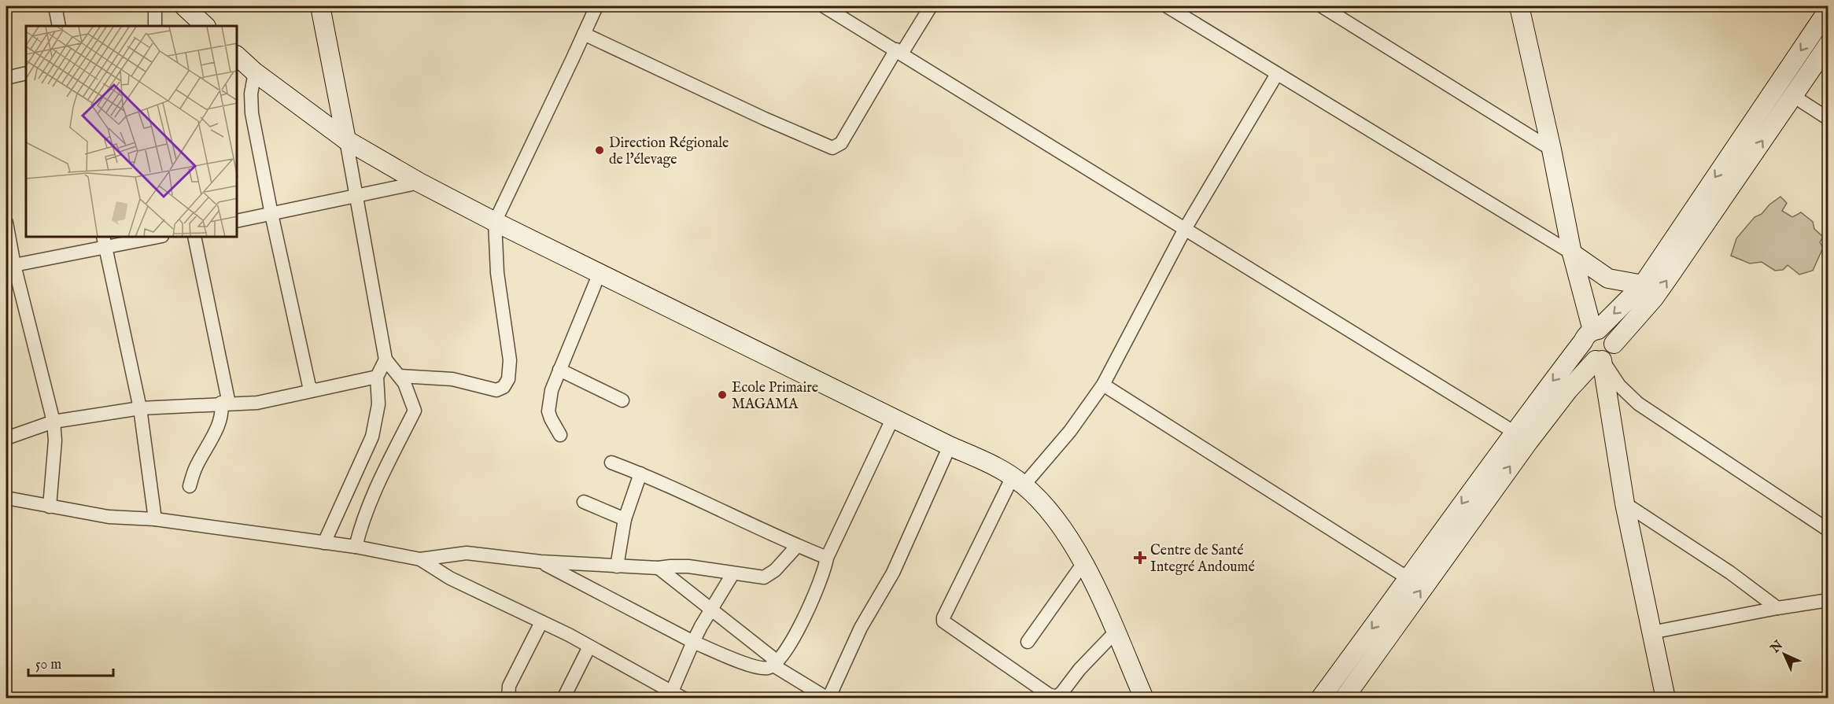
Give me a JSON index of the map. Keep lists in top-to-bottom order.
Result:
{
  "places": {
    "other": ["Direction Régionale de l'élevage", "Ecole Primaire MAGAMA"],
    "health": ["Centre de Santé Integré Andoumé"]
  },
  "scale_bar": "50 m",
  "north": "top left"
}
